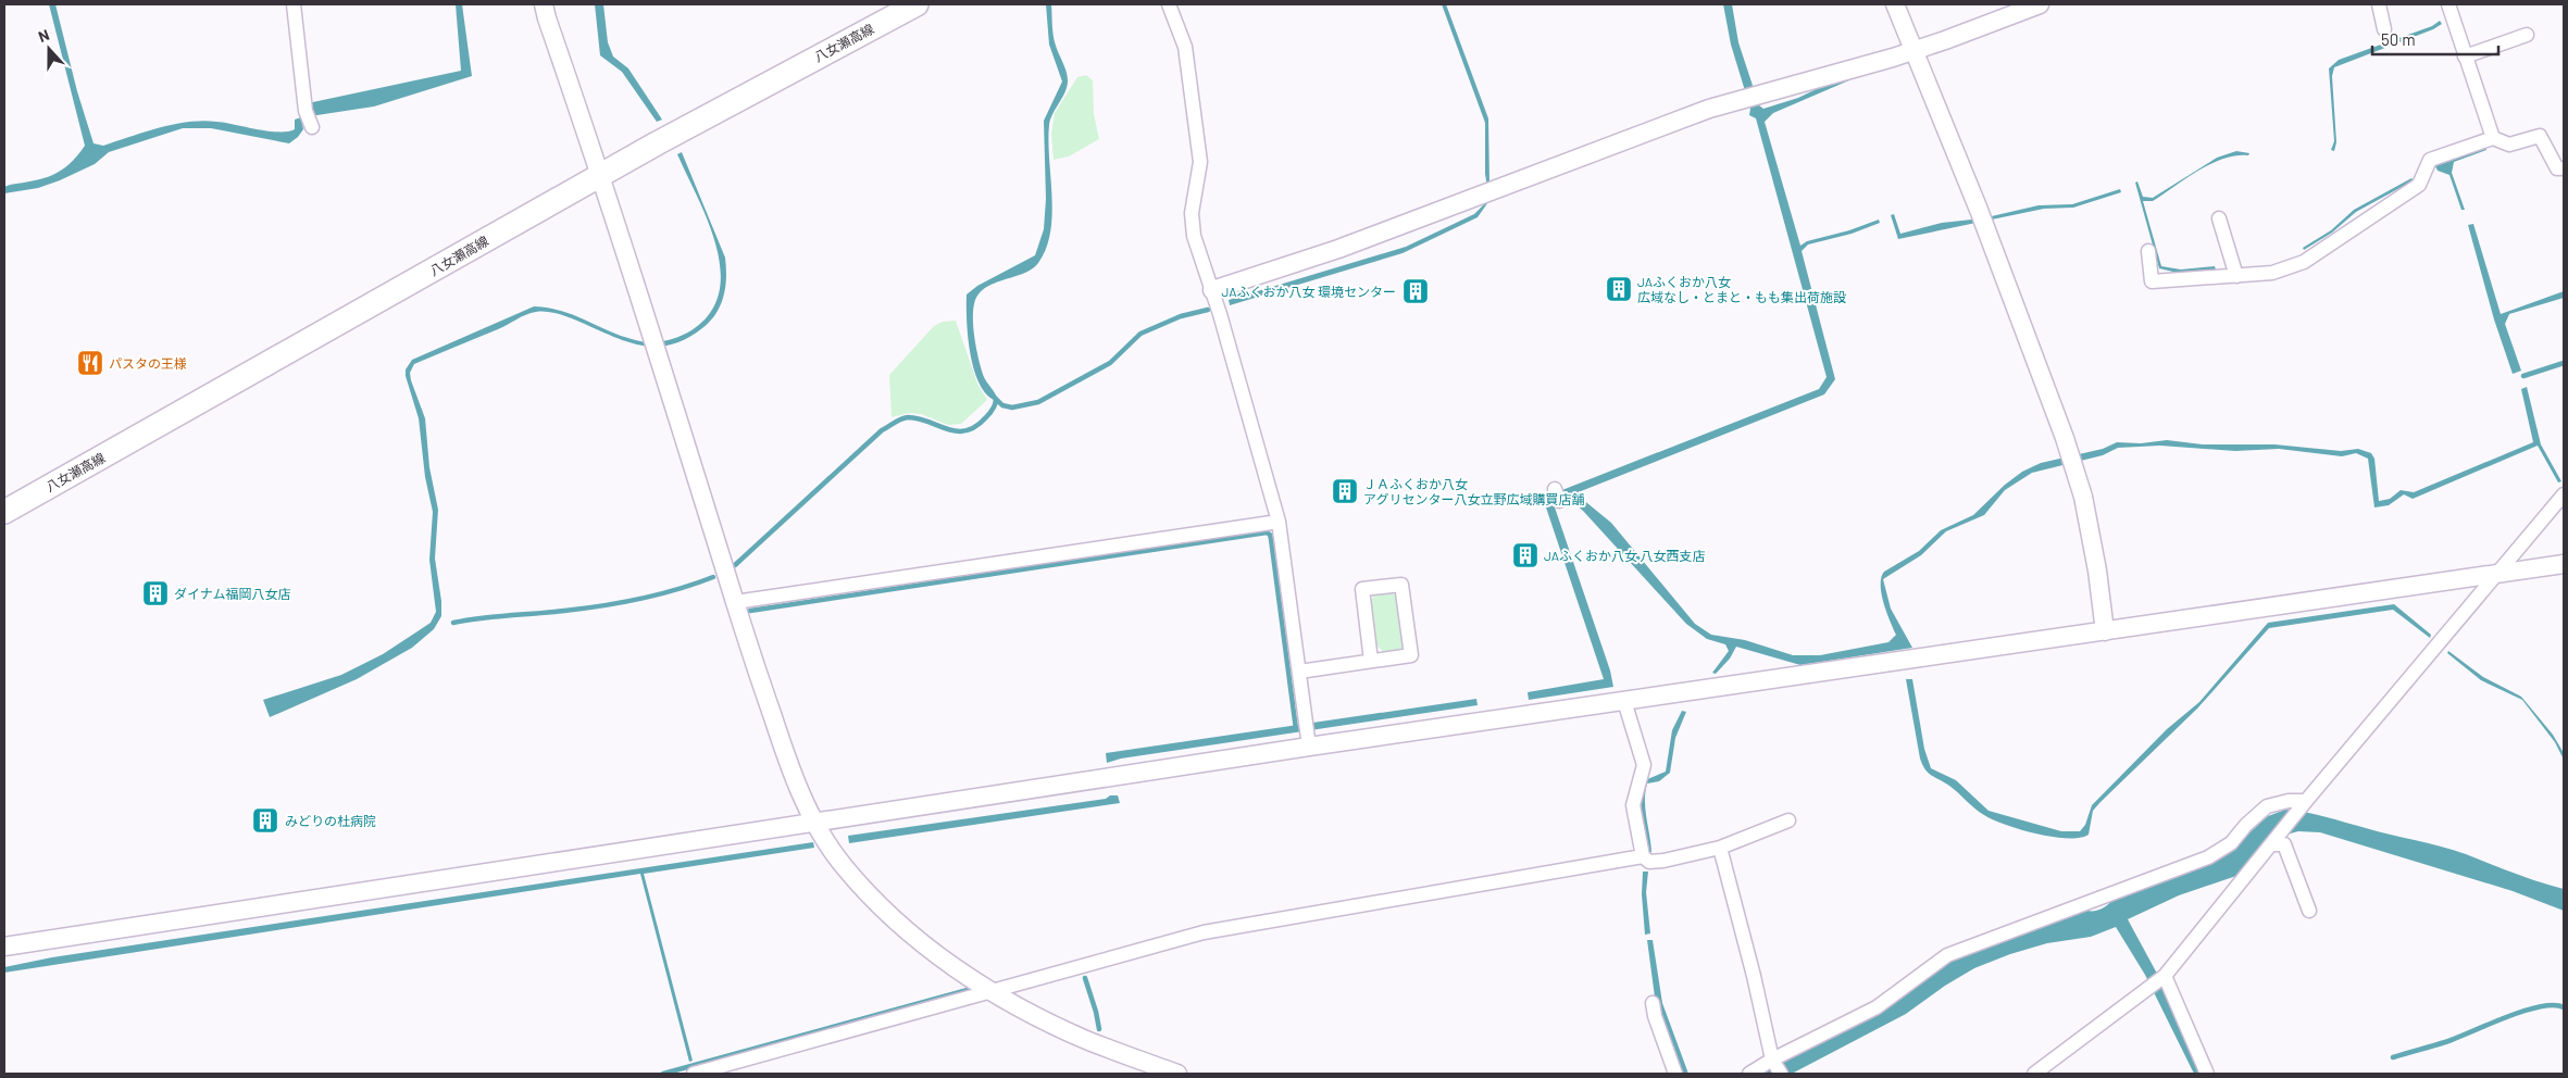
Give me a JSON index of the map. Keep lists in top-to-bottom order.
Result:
{
  "streets": {
    "main road": ["八女瀬高線"]
  },
  "places": {
    "building": [
      "JAふくおか八女 広域なし・とまと・もも集出荷施設",
      "JAふくおか八女 環境センター",
      "ＪＡふくおか八女 アグリセンター八女立野広域購買店舗",
      "JAふくおか八女 八女西支店",
      "ダイナム福岡八女店",
      "みどりの杜病院"
    ],
    "restaurant": ["パスタの王様"]
  },
  "scale_bar": "50 m",
  "north": "top"
}
